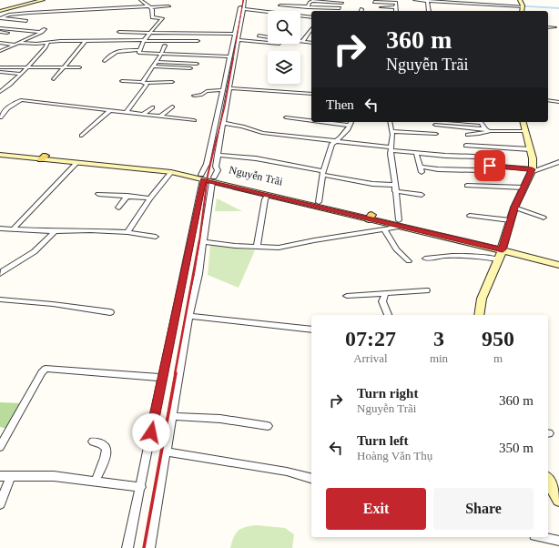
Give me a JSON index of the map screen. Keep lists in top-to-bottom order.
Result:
{
  "streets": {
    "main road": ["Nguyễn Trãi"]
  },
  "page": {
    "turn": ["360 m", "Nguyễn Trãi"],
    "then": "Then",
    "eta": [
      "07:27",
      "Arrival",
      "3",
      "min",
      "950",
      "m"
    ],
    "list": [
      {
        "name": "Turn right",
        "note": "Nguyễn Trãi",
        "value": "360 m"
      },
      {
        "name": "Turn left",
        "note": "Hoàng Văn Thụ",
        "value": "350 m"
      }
    ],
    "buttons": ["Exit", "Share"]
  }
}
